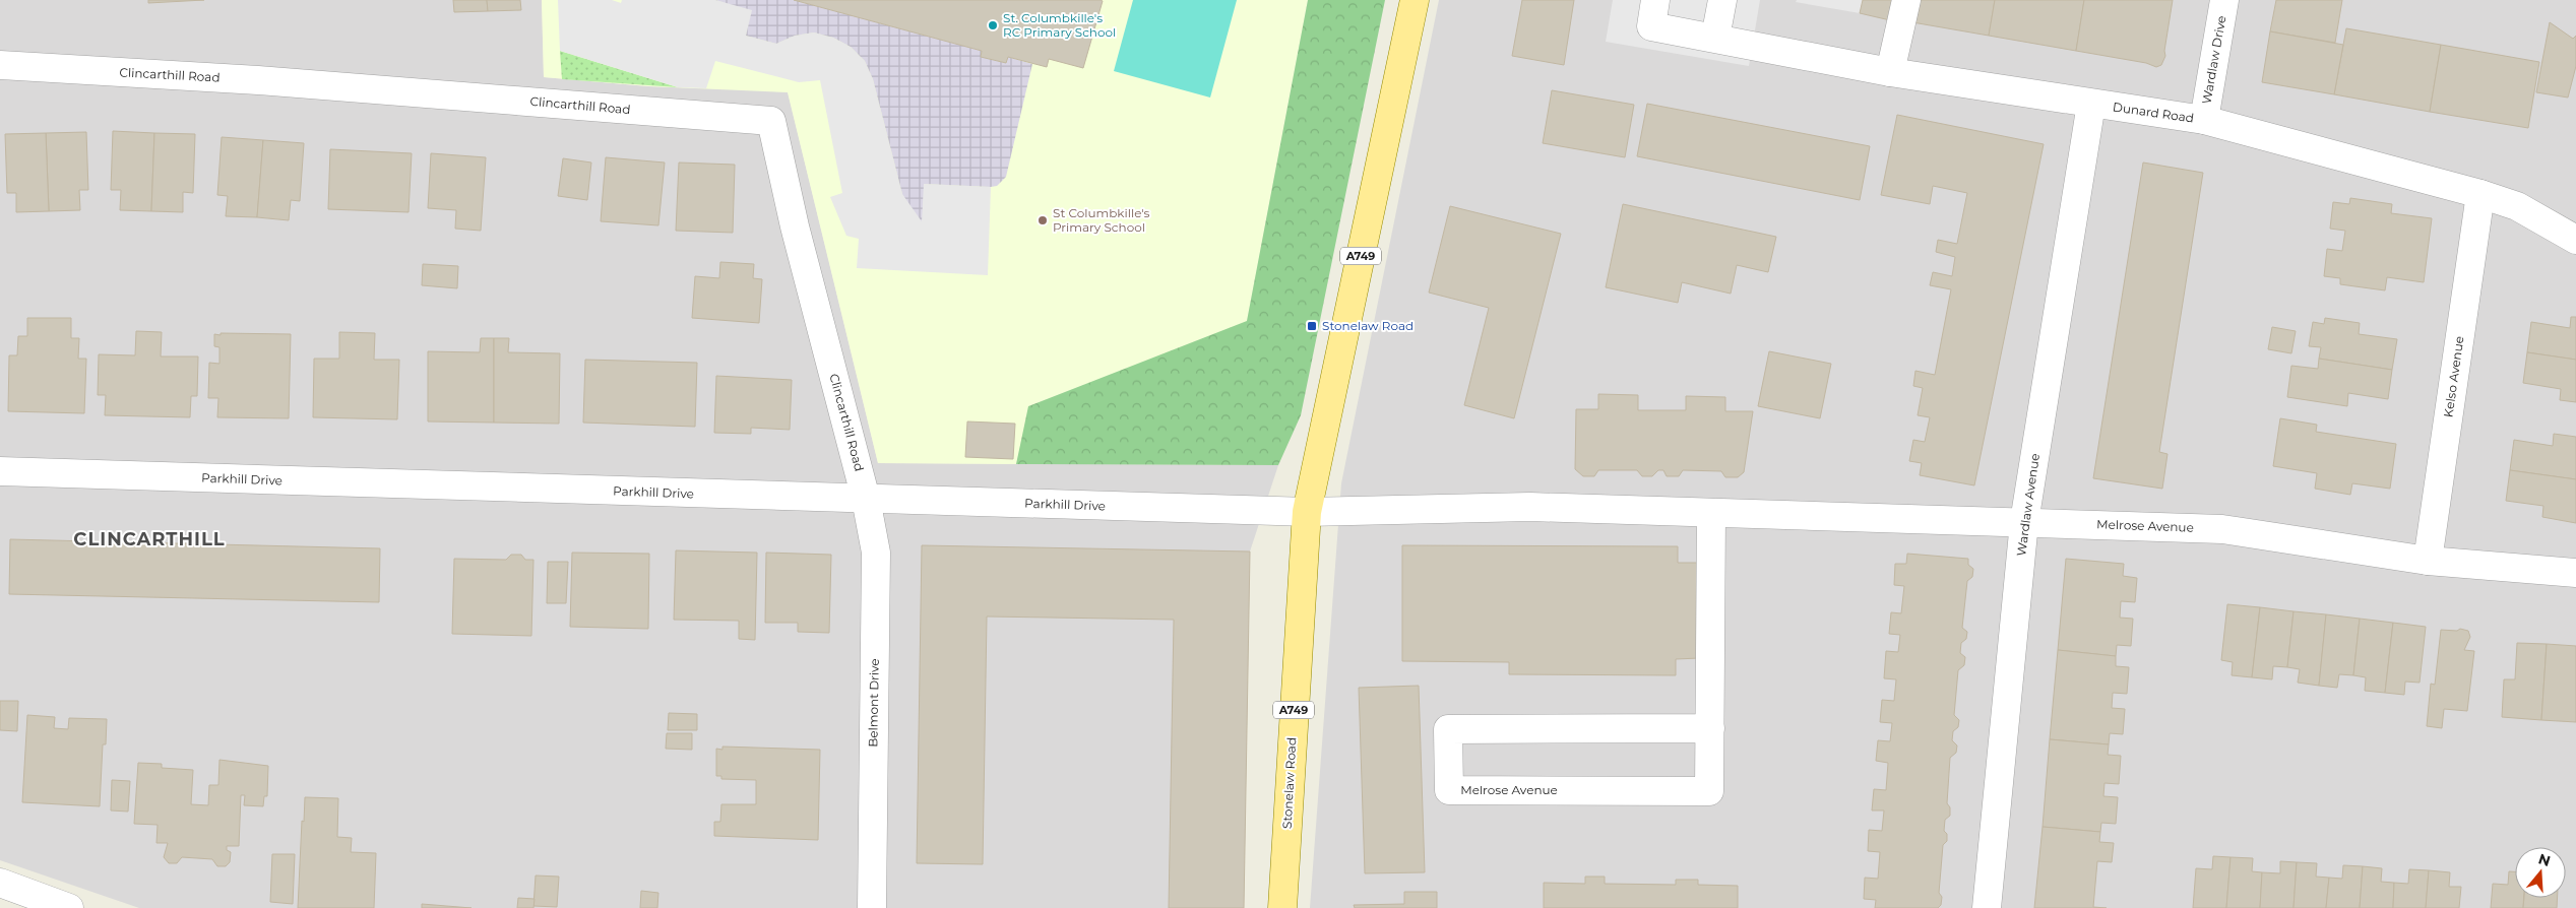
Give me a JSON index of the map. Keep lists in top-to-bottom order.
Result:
{
  "streets": {
    "main road": ["A749", "Stonelaw Road"],
    "street": [
      "Wardlaw Drive",
      "Clincarthill Road",
      "Dunard Road",
      "Kelso Avenue",
      "Parkhill Drive",
      "Wardlaw Avenue",
      "Melrose Avenue",
      "Belmont Drive"
    ]
  },
  "crossings": [
    ["Wardlaw Drive", "Dunard Road"],
    ["Clincarthill Road", "Parkhill Drive"],
    ["Clincarthill Road", "Belmont Drive"],
    ["Dunard Road", "Kelso Avenue"],
    ["Dunard Road", "Wardlaw Avenue"],
    ["Kelso Avenue", "Melrose Avenue"],
    ["Parkhill Drive", "Melrose Avenue"],
    ["Parkhill Drive", "Belmont Drive"],
    ["Parkhill Drive", "Stonelaw Road"],
    ["Wardlaw Avenue", "Melrose Avenue"],
    ["Melrose Avenue", "Stonelaw Road"]
  ],
  "districts": ["CLINCARTHILL"],
  "places": {
    "other": ["St. Columbkille's RC Primary School", "St Columbkille's Primary School"],
    "transit": ["Stonelaw Road"]
  },
  "north": "top"
}
